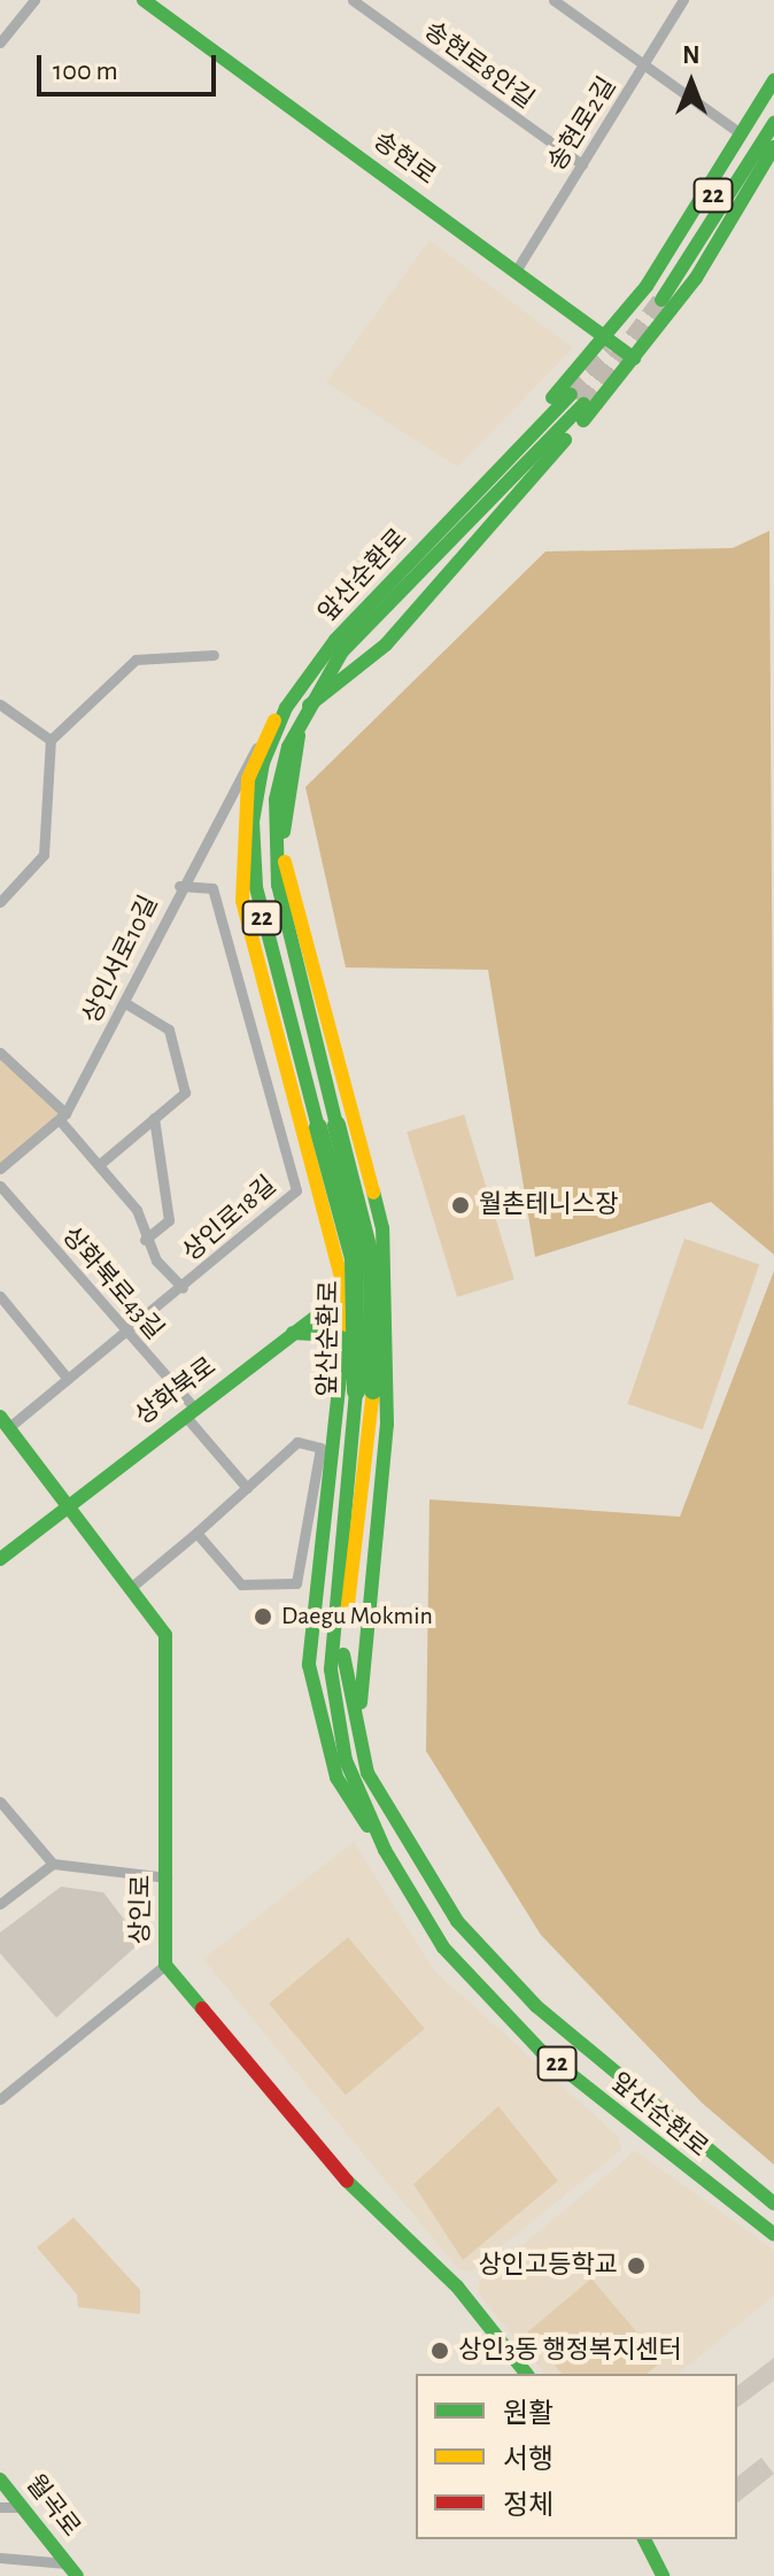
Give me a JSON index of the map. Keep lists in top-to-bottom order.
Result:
{
  "streets": {
    "main road": [
      "송현로",
      "22",
      "앞산순환로",
      "상화북로",
      "상인로",
      "월곡로"
    ],
    "street": [
      "송현로8안길",
      "송현로2길",
      "상인서로10길",
      "상인로18길",
      "상화북로43길"
    ]
  },
  "crossings": [
    ["송현로8안길", "송현로2길"],
    ["송현로2길", "송현로"],
    ["상인서로10길", "상인로18길"],
    ["상인로18길", "상화북로43길"],
    ["상인로18길", "상인로"],
    ["상화북로43길", "상화북로"],
    ["상화북로", "상인로"]
  ],
  "places": [
    "월촌테니스장",
    "Daegu Mokmin",
    "상인고등학교",
    "상인3동 행정복지센터"
  ],
  "legend": ["원활", "서행", "정체"],
  "scale_bar": "100 m",
  "north": "top"
}
